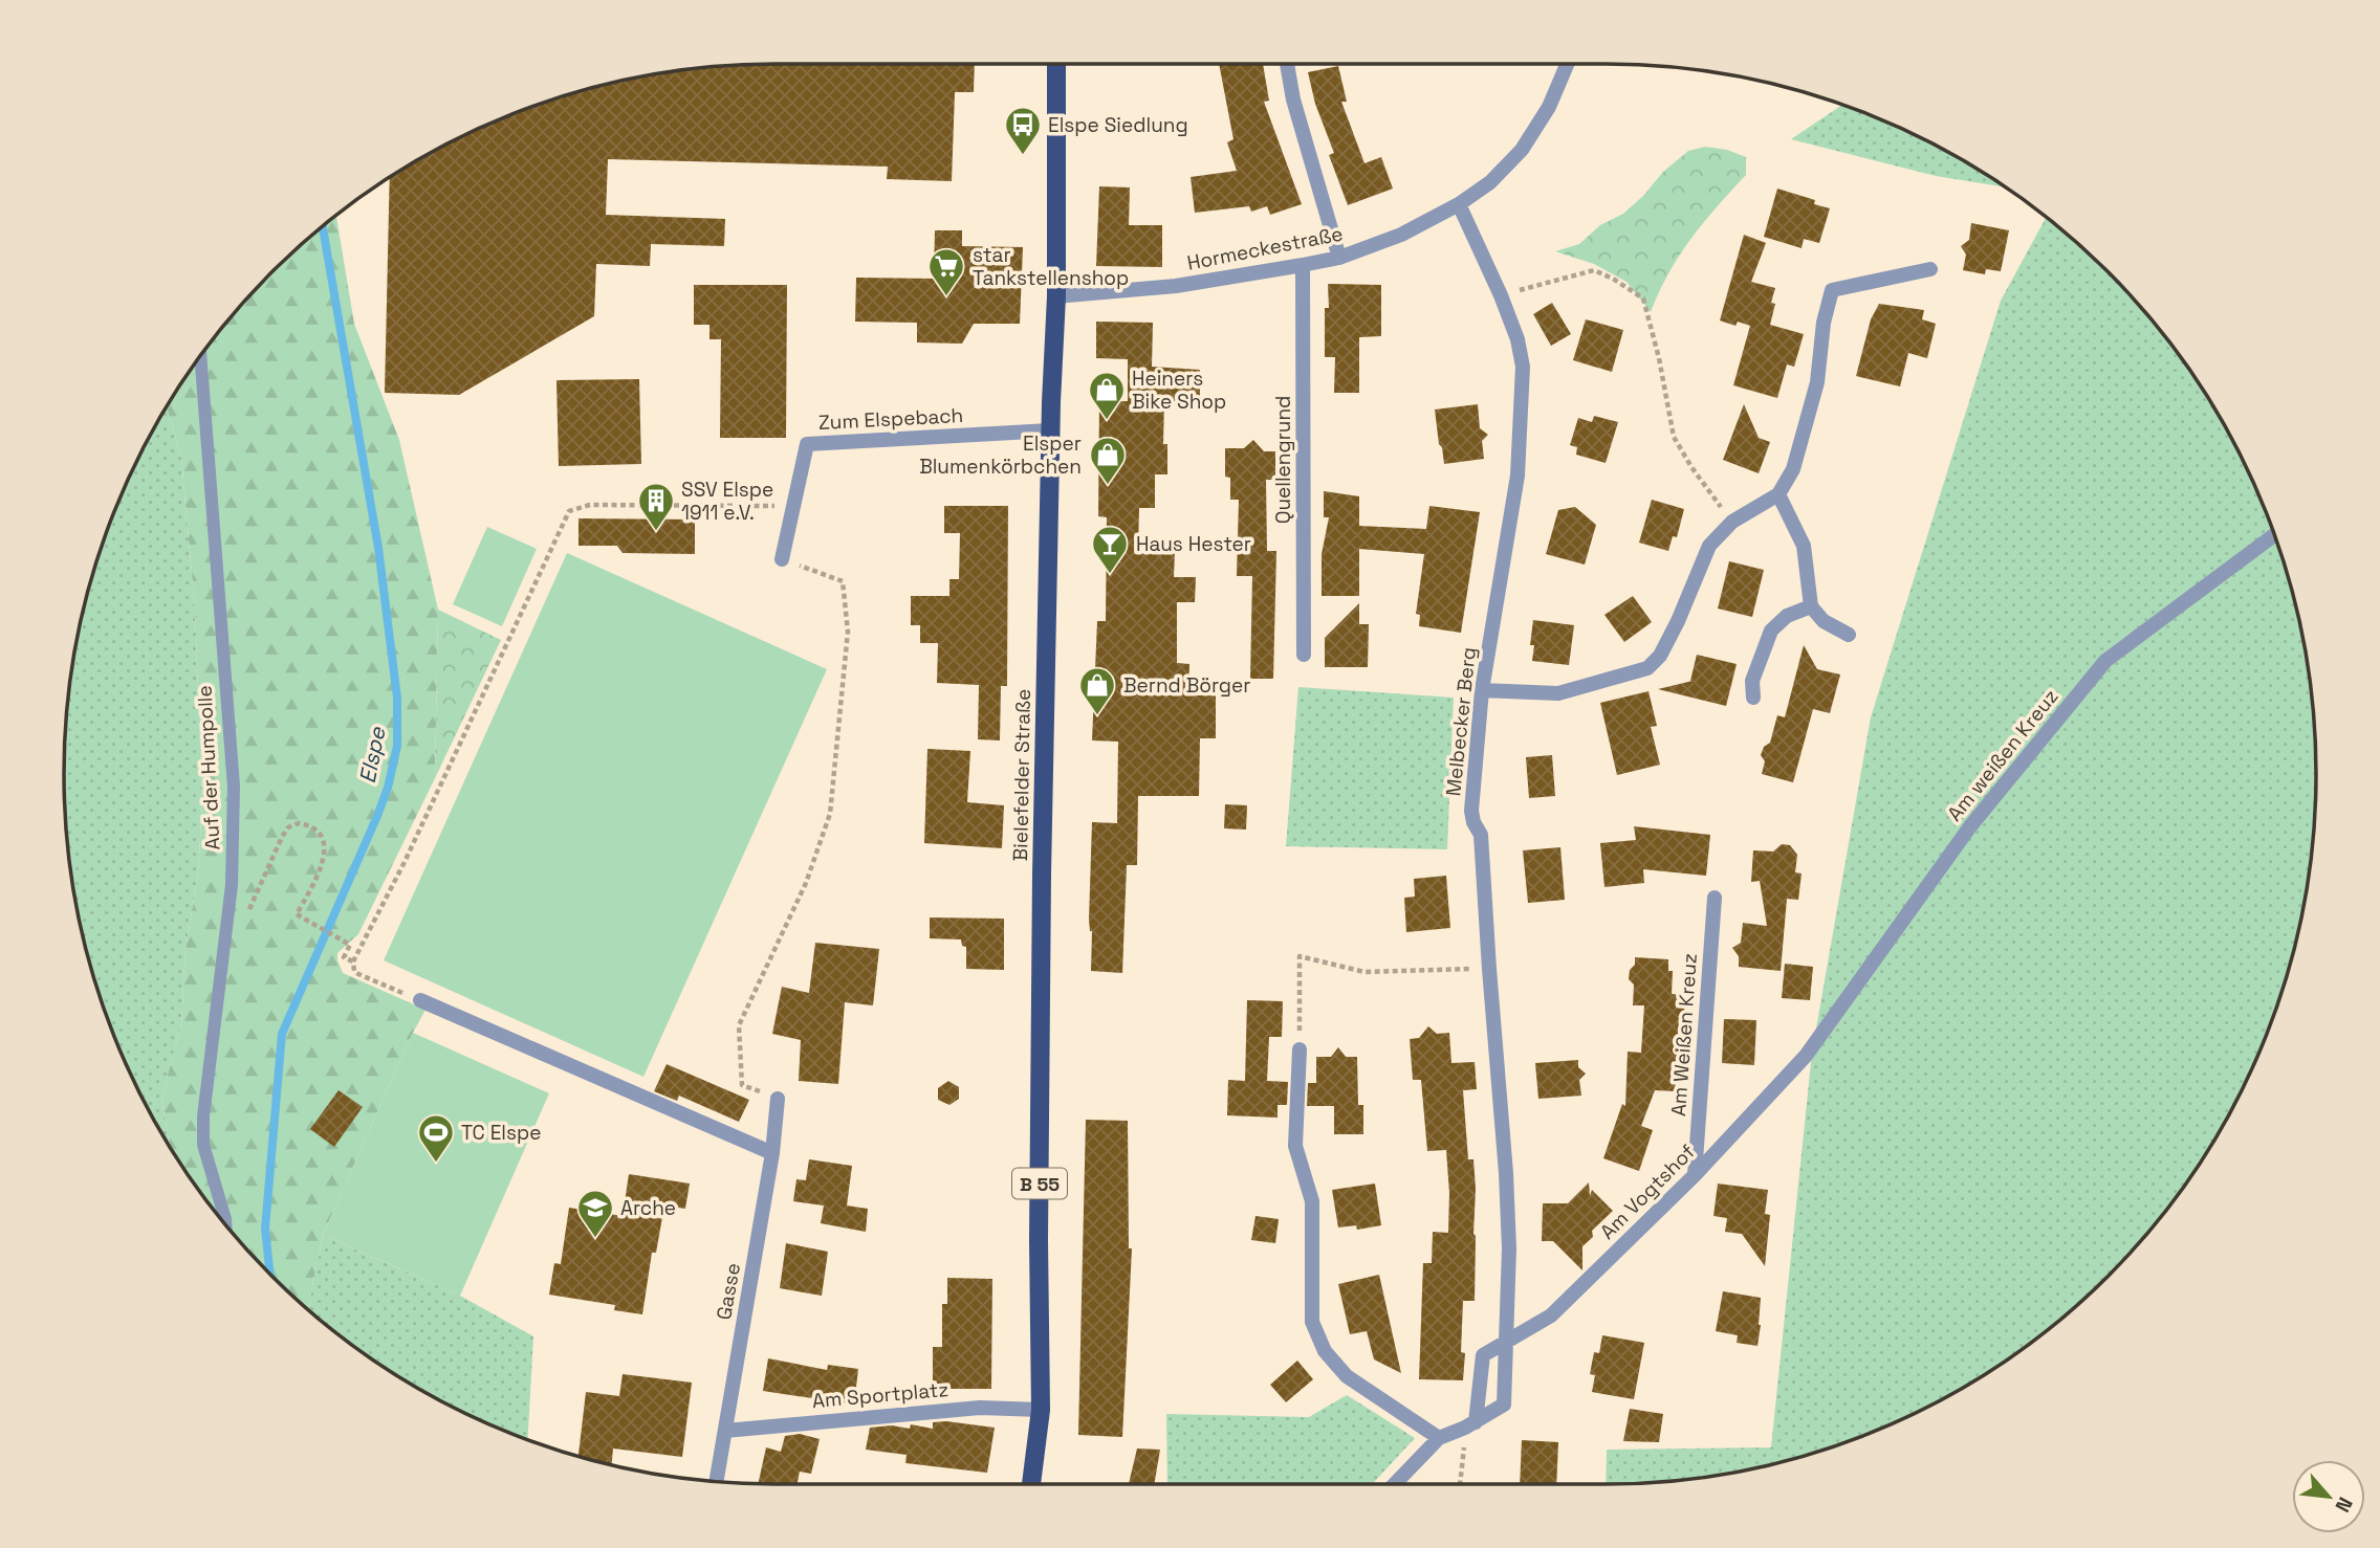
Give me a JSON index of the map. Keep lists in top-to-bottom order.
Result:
{
  "streets": {
    "main road": ["Bielefelder Straße", "B 55"],
    "street": [
      "Hormeckestraße",
      "Zum Elspebach",
      "Quellengrund",
      "Melbecker Berg",
      "Am weißen Kreuz",
      "Am Weißen Kreuz",
      "Am Vogtshof",
      "Gasse",
      "Am Sportplatz"
    ],
    "lane": ["Auf der Humpolle"]
  },
  "crossings": [
    ["Hormeckestraße", "Quellengrund"],
    ["Hormeckestraße", "Melbecker Berg"],
    ["Hormeckestraße", "Bielefelder Straße"],
    ["Zum Elspebach", "Bielefelder Straße"],
    ["Melbecker Berg", "Am Vogtshof"],
    ["Am weißen Kreuz", "Am Vogtshof"],
    ["Bielefelder Straße", "Am Sportplatz"],
    ["Am Weißen Kreuz", "Am Vogtshof"],
    ["Gasse", "Am Sportplatz"]
  ],
  "water": ["Elspe"],
  "places": {
    "bus stop": ["Elspe Siedlung"],
    "supermarket": ["star Tankstellenshop"],
    "shop": ["Heiners Bike Shop", "Elsper Blumenkörbchen", "Bernd Börger"],
    "building": ["SSV Elspe 1911 e.V."],
    "bar": ["Haus Hester"],
    "sports": ["TC Elspe"],
    "school or university": ["Arche"]
  },
  "north": "bottom right"
}
